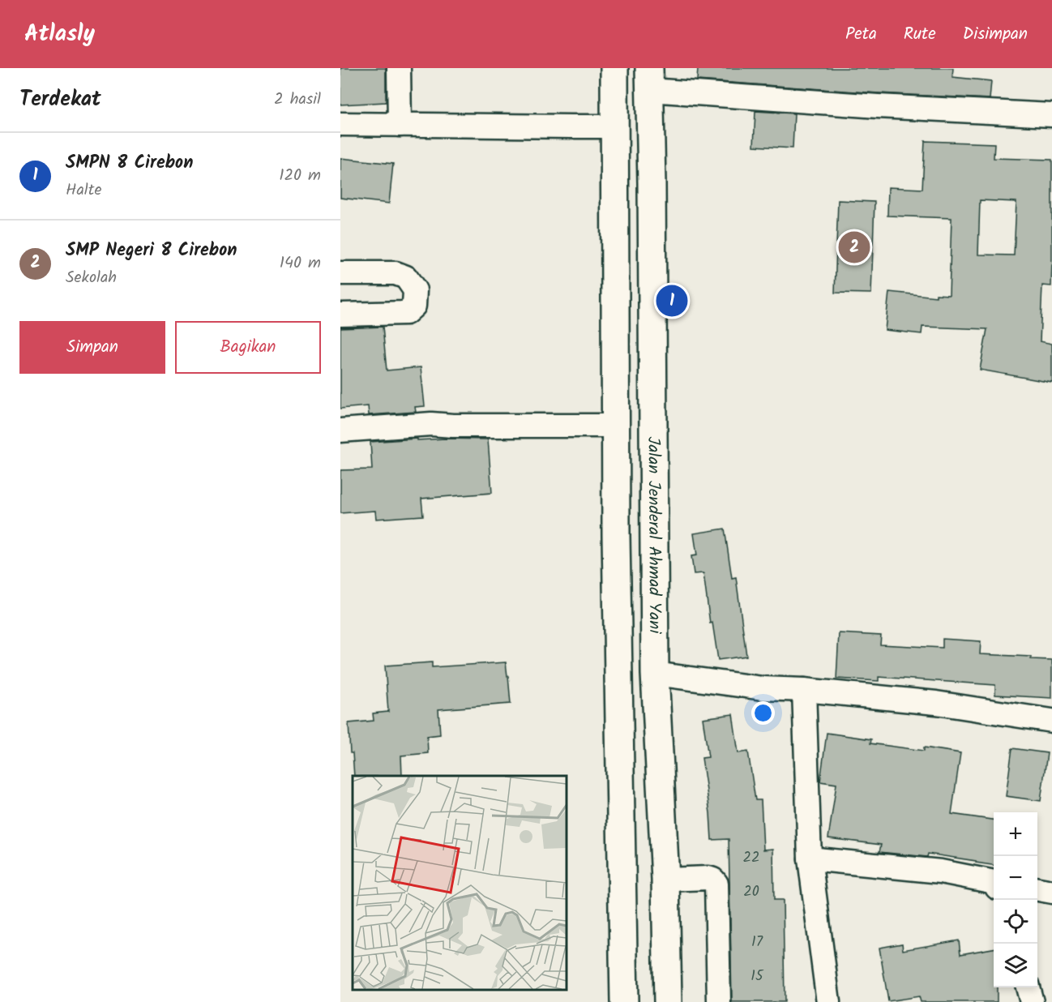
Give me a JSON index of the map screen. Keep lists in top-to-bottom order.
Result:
{
  "streets": {
    "highway": ["Jalan Jenderal Ahmad Yani"]
  },
  "house_numbers": [
    "22",
    "20",
    "17",
    "15"
  ],
  "page": {
    "header": "Atlasly",
    "nav": ["Peta", "Rute", "Disimpan"],
    "heading": ["Terdekat", "2 hasil"],
    "list": [
      {
        "mark": "1",
        "name": "SMPN 8 Cirebon",
        "note": "Halte",
        "value": "120 m"
      },
      {
        "mark": "2",
        "name": "SMP Negeri 8 Cirebon",
        "note": "Sekolah",
        "value": "140 m"
      }
    ],
    "pins": ["2", "1"],
    "buttons": ["Simpan", "Bagikan"],
    "map_buttons": ["+", "−"]
  }
}
